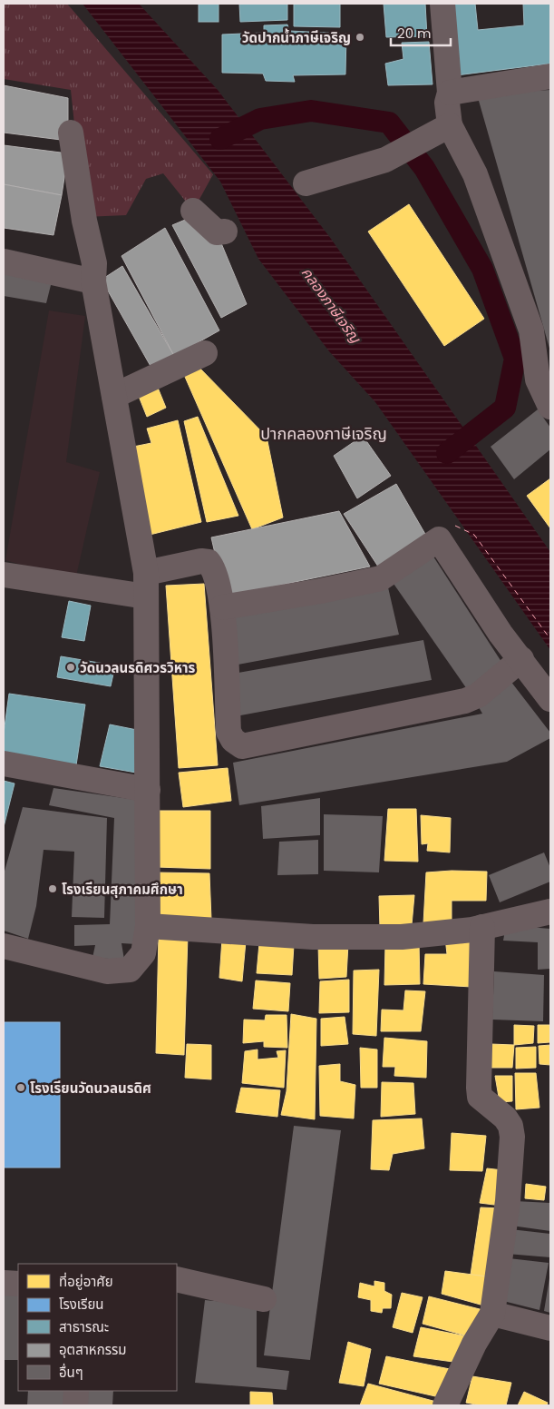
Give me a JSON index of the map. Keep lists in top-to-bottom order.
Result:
{
  "districts": ["ปากคลองภาษีเจริญ"],
  "water": ["คลองภาษีเจริญ"],
  "places": [
    "วัดปากน้ำภาษีเจริญ",
    "วัดนวลนรดิศวรวิหาร",
    "โรงเรียนสุภาคมศึกษา",
    "โรงเรียนวัดนวลนรดิศ"
  ],
  "legend": [
    "ที่อยู่อาศัย",
    "โรงเรียน",
    "สาธารณะ",
    "อุตสาหกรรม",
    "อื่นๆ"
  ],
  "scale_bar": "20 m"
}
